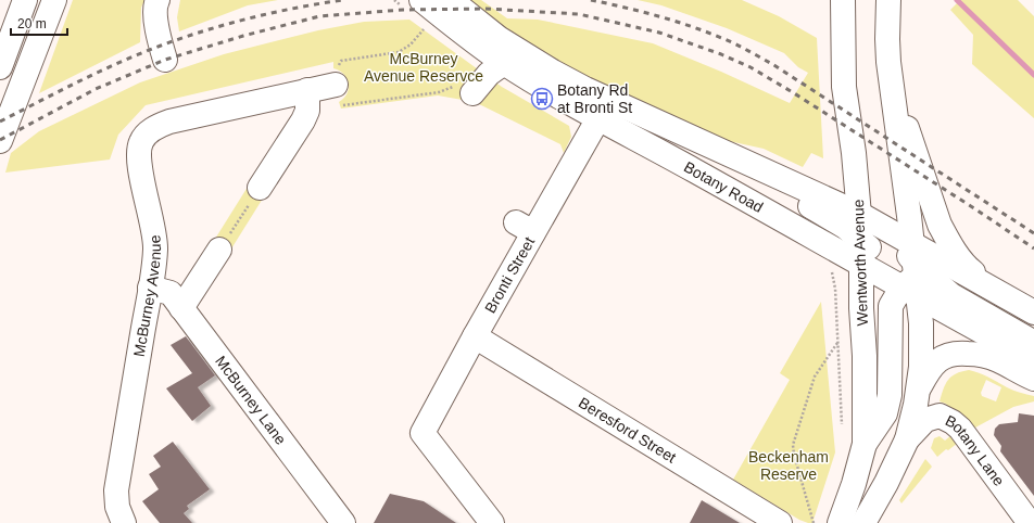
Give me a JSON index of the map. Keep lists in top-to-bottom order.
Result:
{
  "streets": {
    "main road": [
      "Botany Road",
      "Wentworth Avenue",
      "Bronti Street",
      "McBurney Avenue",
      "McBurney Lane",
      "Beresford Street",
      "Botany Lane"
    ]
  },
  "crossings": [
    ["Botany Road", "Wentworth Avenue"],
    ["Botany Road", "Bronti Street"],
    ["Bronti Street", "Beresford Street"],
    ["McBurney Avenue", "McBurney Lane"]
  ],
  "parks": ["McBurney Avenue Reservce", "Beckenham Reserve"],
  "places": {
    "bus stop": ["Botany Rd at Bronti St"]
  },
  "scale_bar": "20 m"
}
